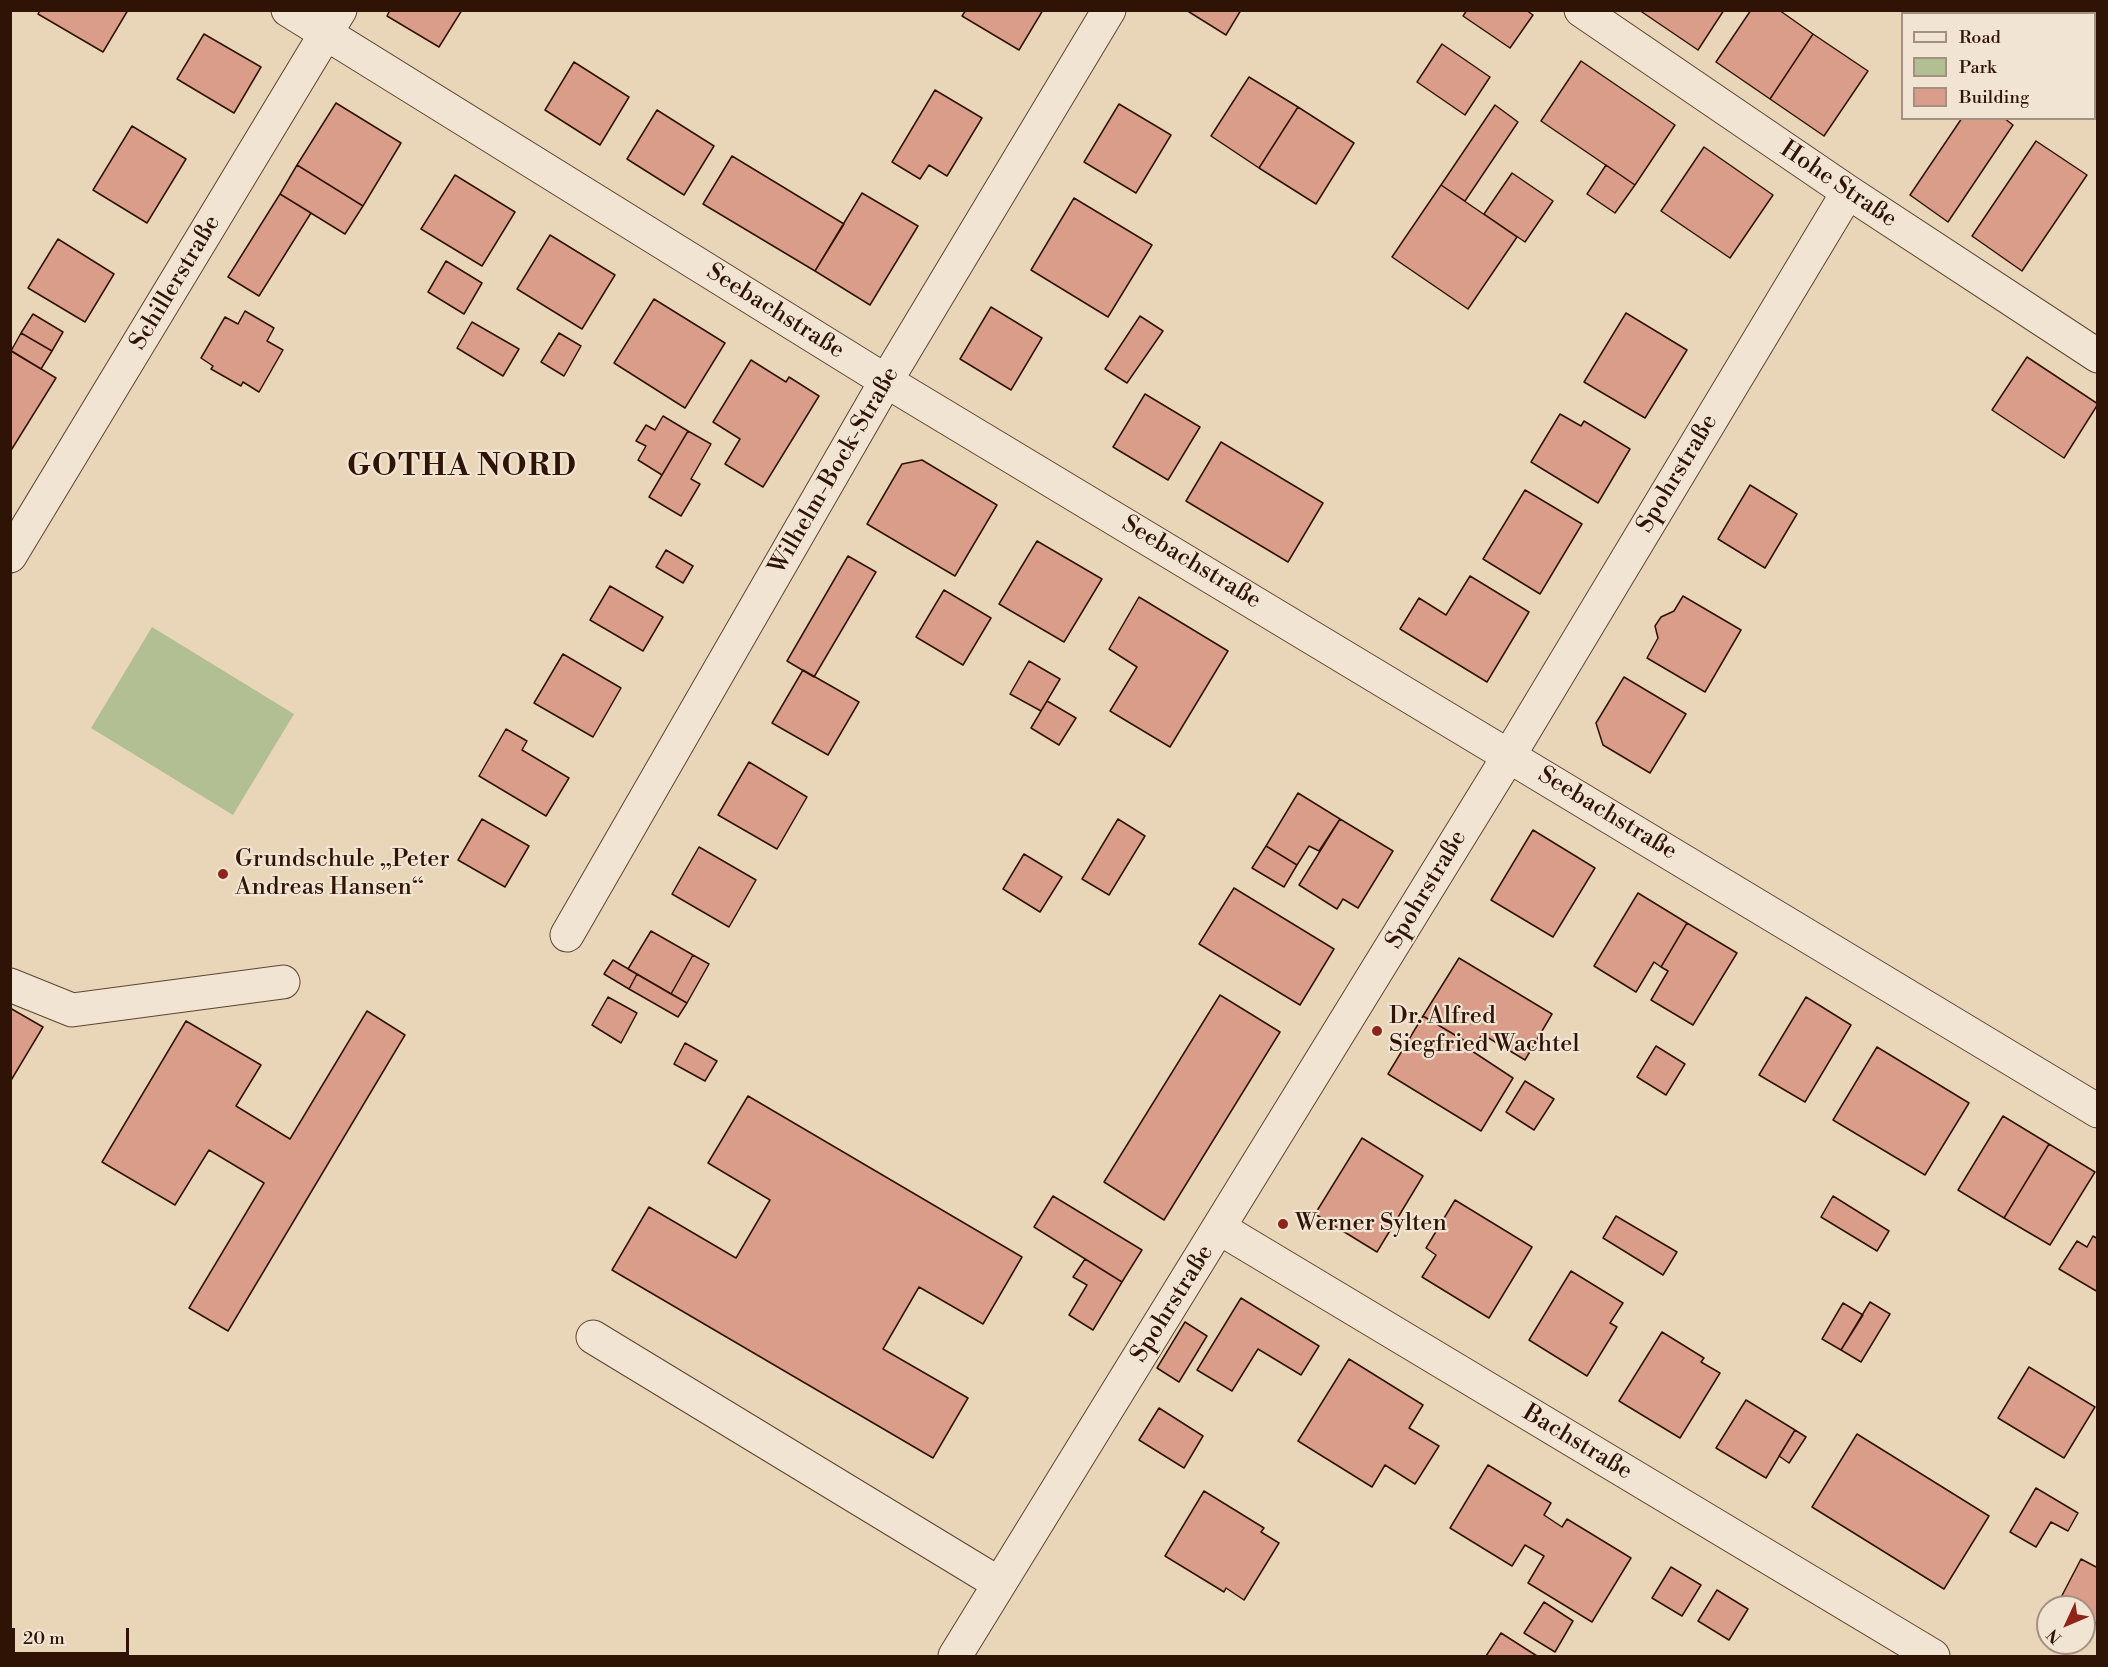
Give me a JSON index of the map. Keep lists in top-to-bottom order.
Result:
{
  "streets": {
    "street": [
      "Hohe Straße",
      "Schillerstraße",
      "Seebachstraße",
      "Wilhelm-Bock-Straße",
      "Spohrstraße",
      "Bachstraße"
    ]
  },
  "crossings": [
    ["Hohe Straße", "Spohrstraße"],
    ["Schillerstraße", "Seebachstraße"],
    ["Seebachstraße", "Wilhelm-Bock-Straße"],
    ["Seebachstraße", "Spohrstraße"],
    ["Spohrstraße", "Bachstraße"]
  ],
  "districts": ["GOTHA NORD"],
  "places": ["Grundschule „Peter Andreas Hansen“", "Dr. Alfred Siegfried Wachtel", "Werner Sylten"],
  "legend": ["Road", "Park", "Building"],
  "scale_bar": "20 m",
  "north": "bottom left"
}
